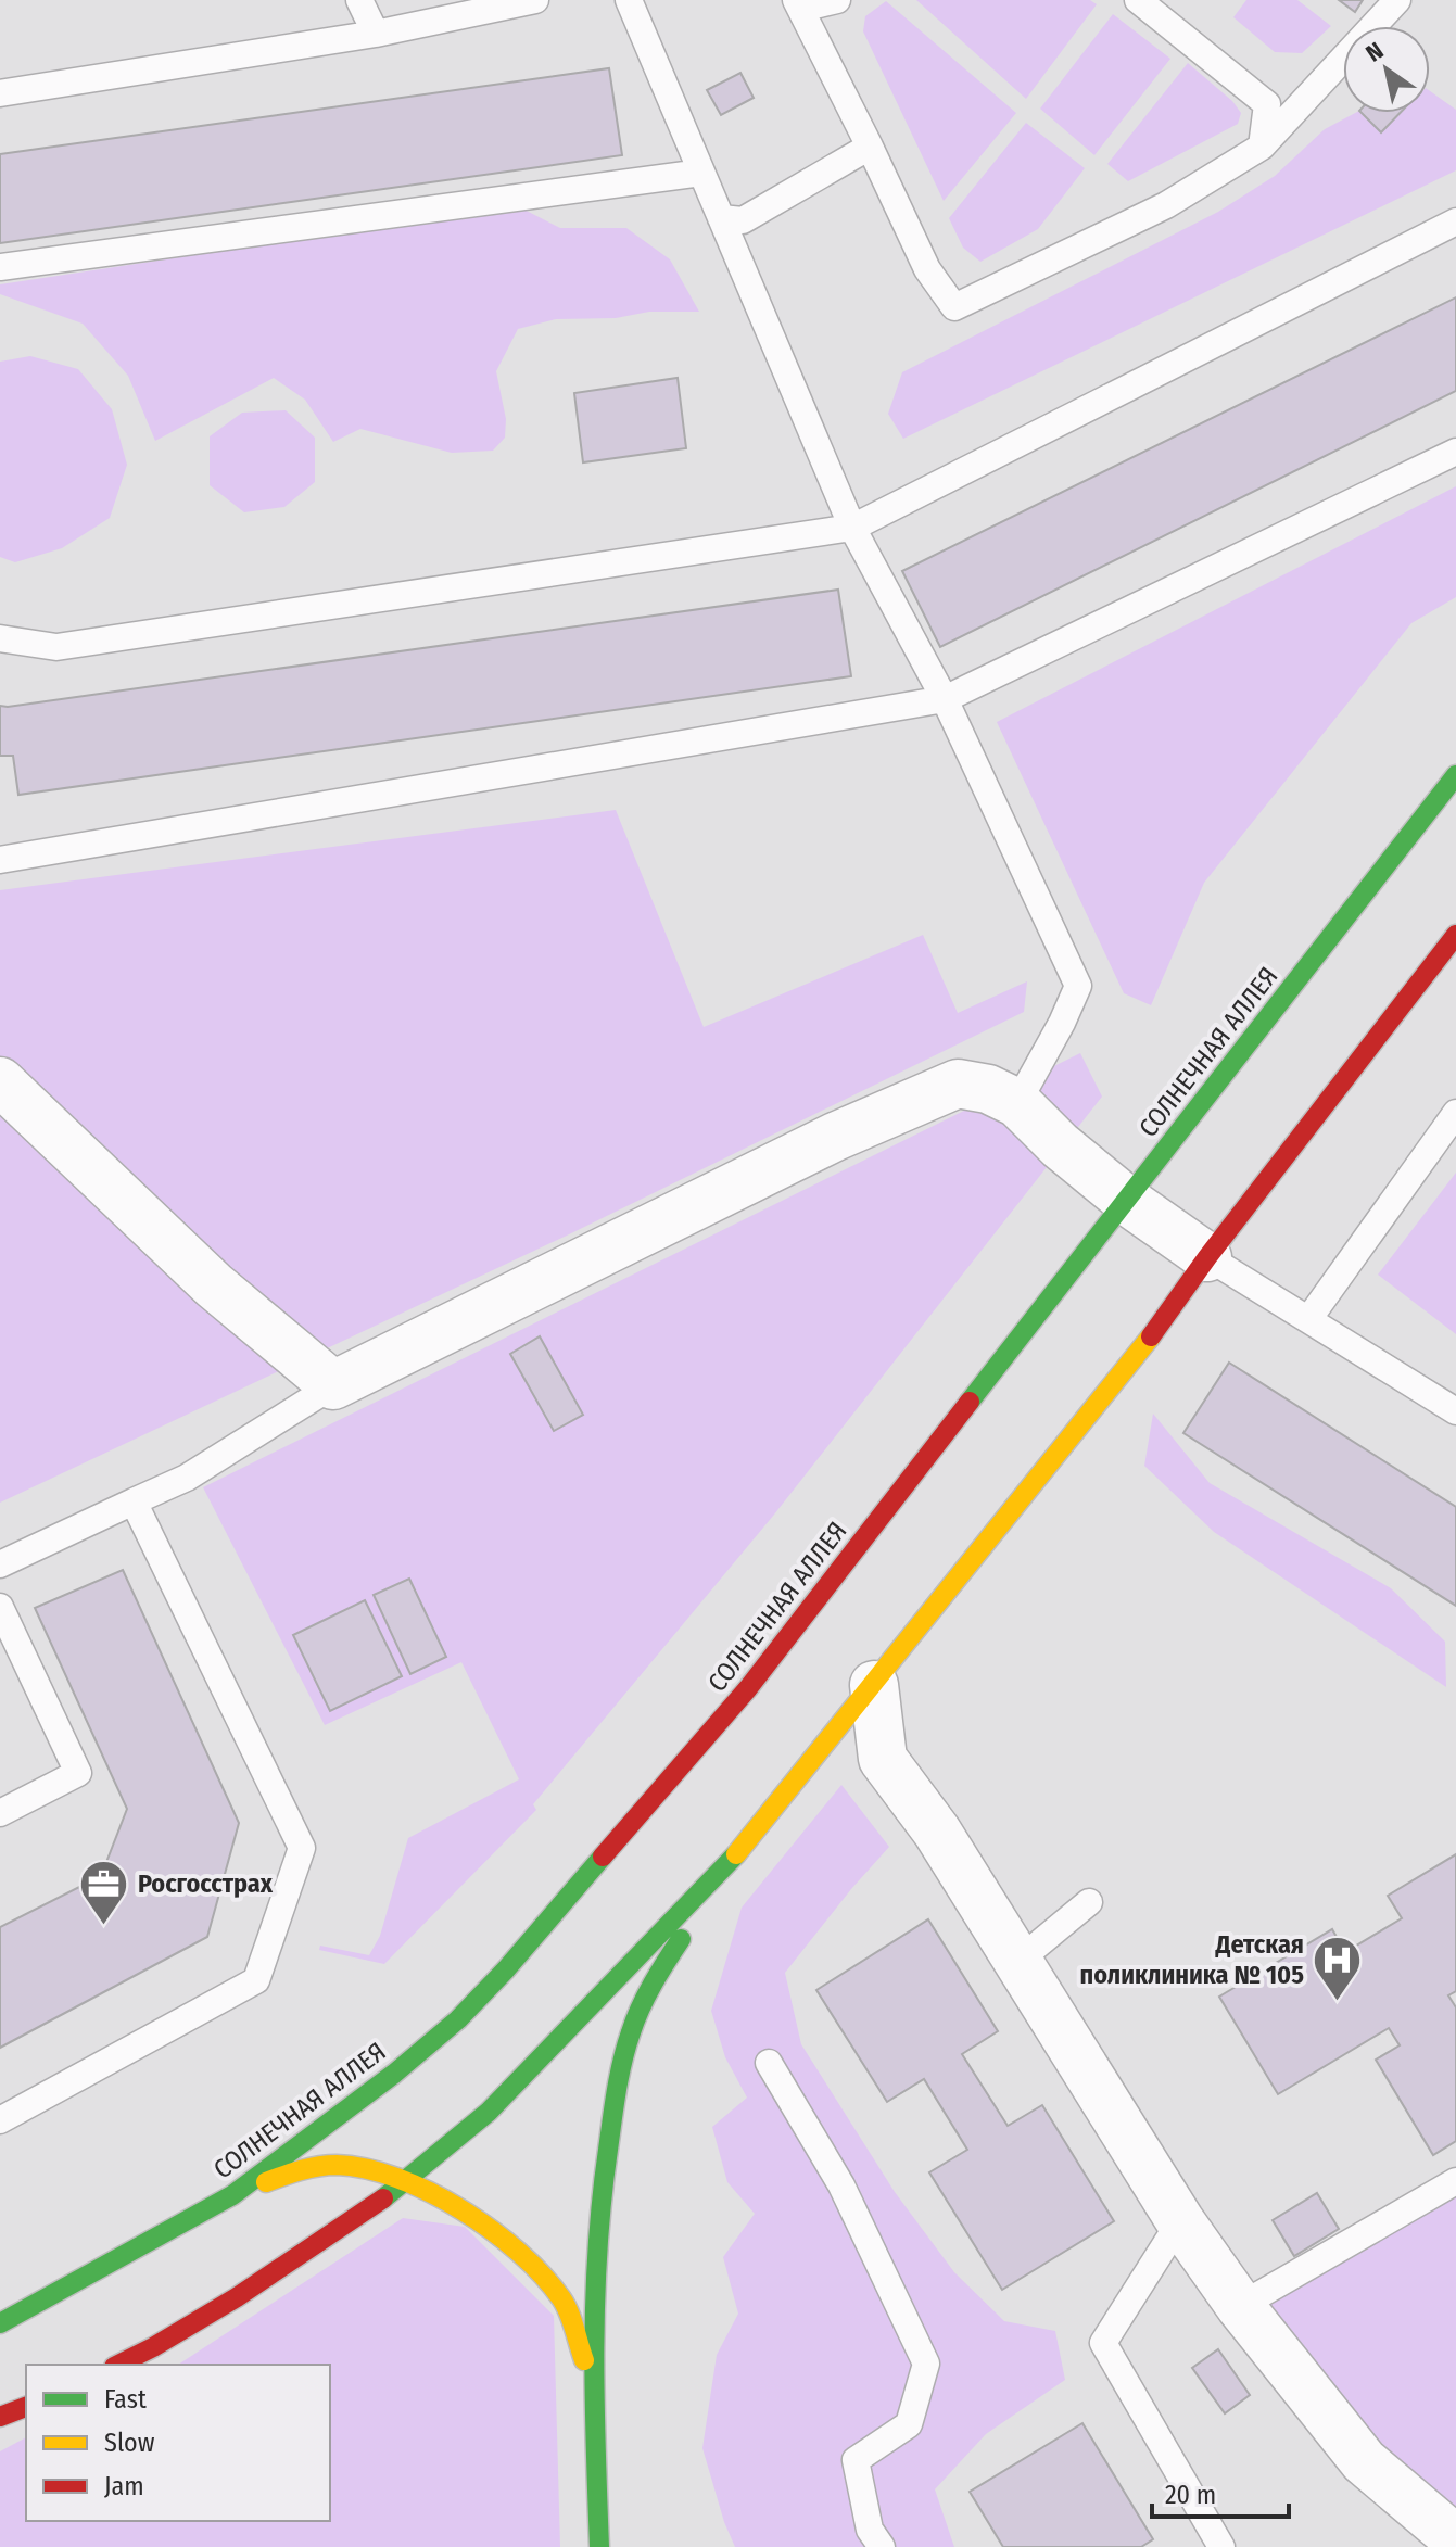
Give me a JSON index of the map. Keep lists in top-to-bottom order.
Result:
{
  "streets": {
    "main road": ["СОЛНЕЧНАЯ АЛЛЕЯ"]
  },
  "places": {
    "office": ["Росгосстрах"],
    "hospital": ["Детская поликлиника № 105"]
  },
  "legend": ["Fast", "Slow", "Jam"],
  "scale_bar": "20 m",
  "north": "top left"
}
